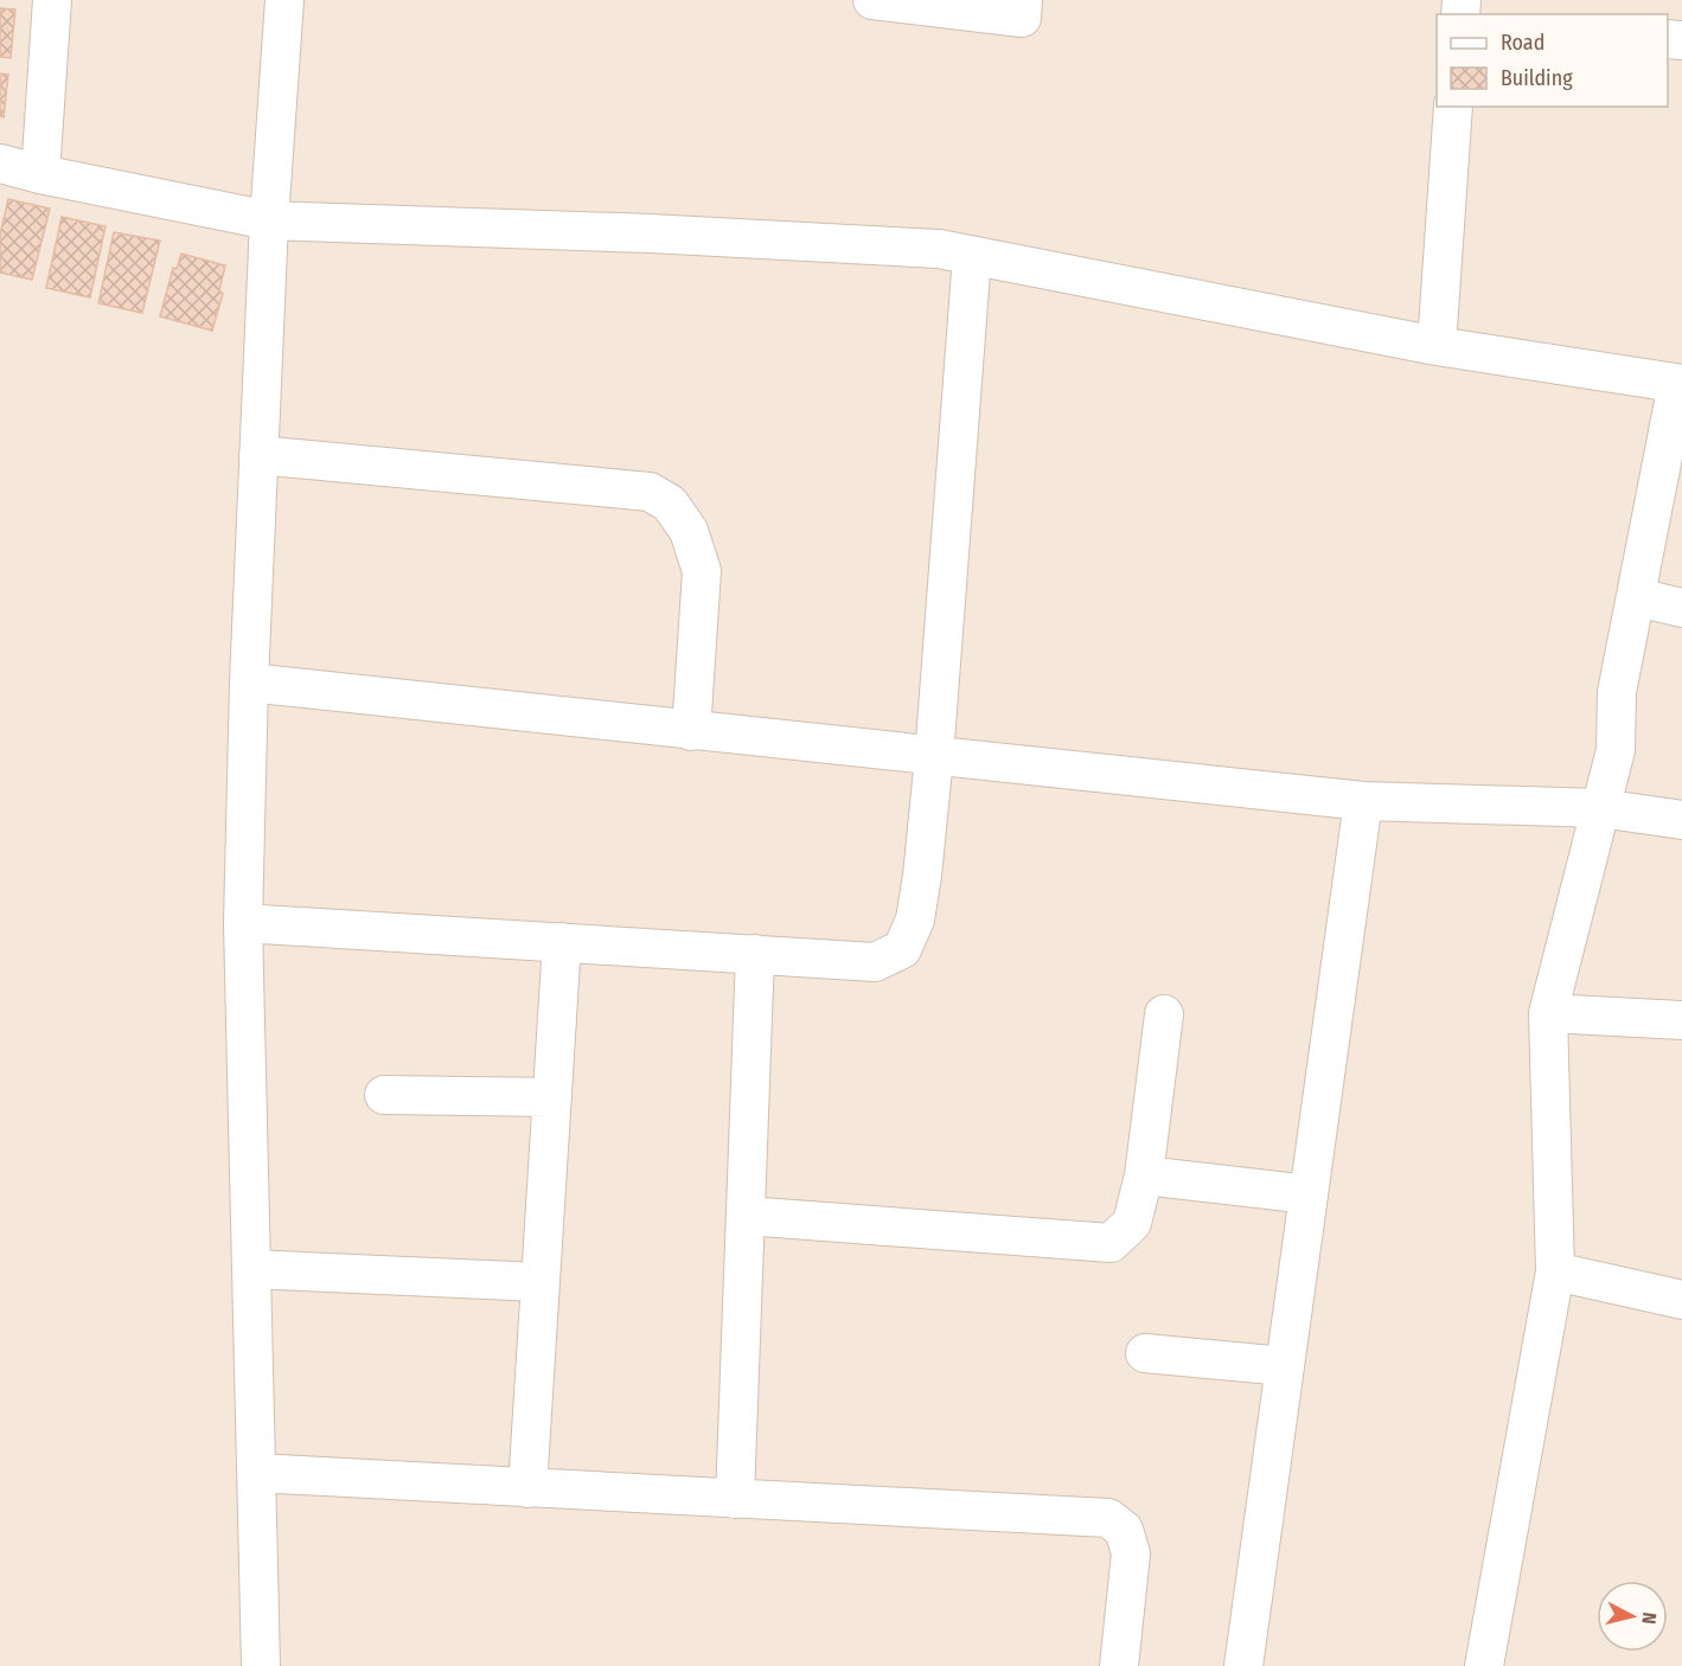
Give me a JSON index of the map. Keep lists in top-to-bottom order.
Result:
{
  "legend": ["Road", "Building"],
  "north": "right"
}
